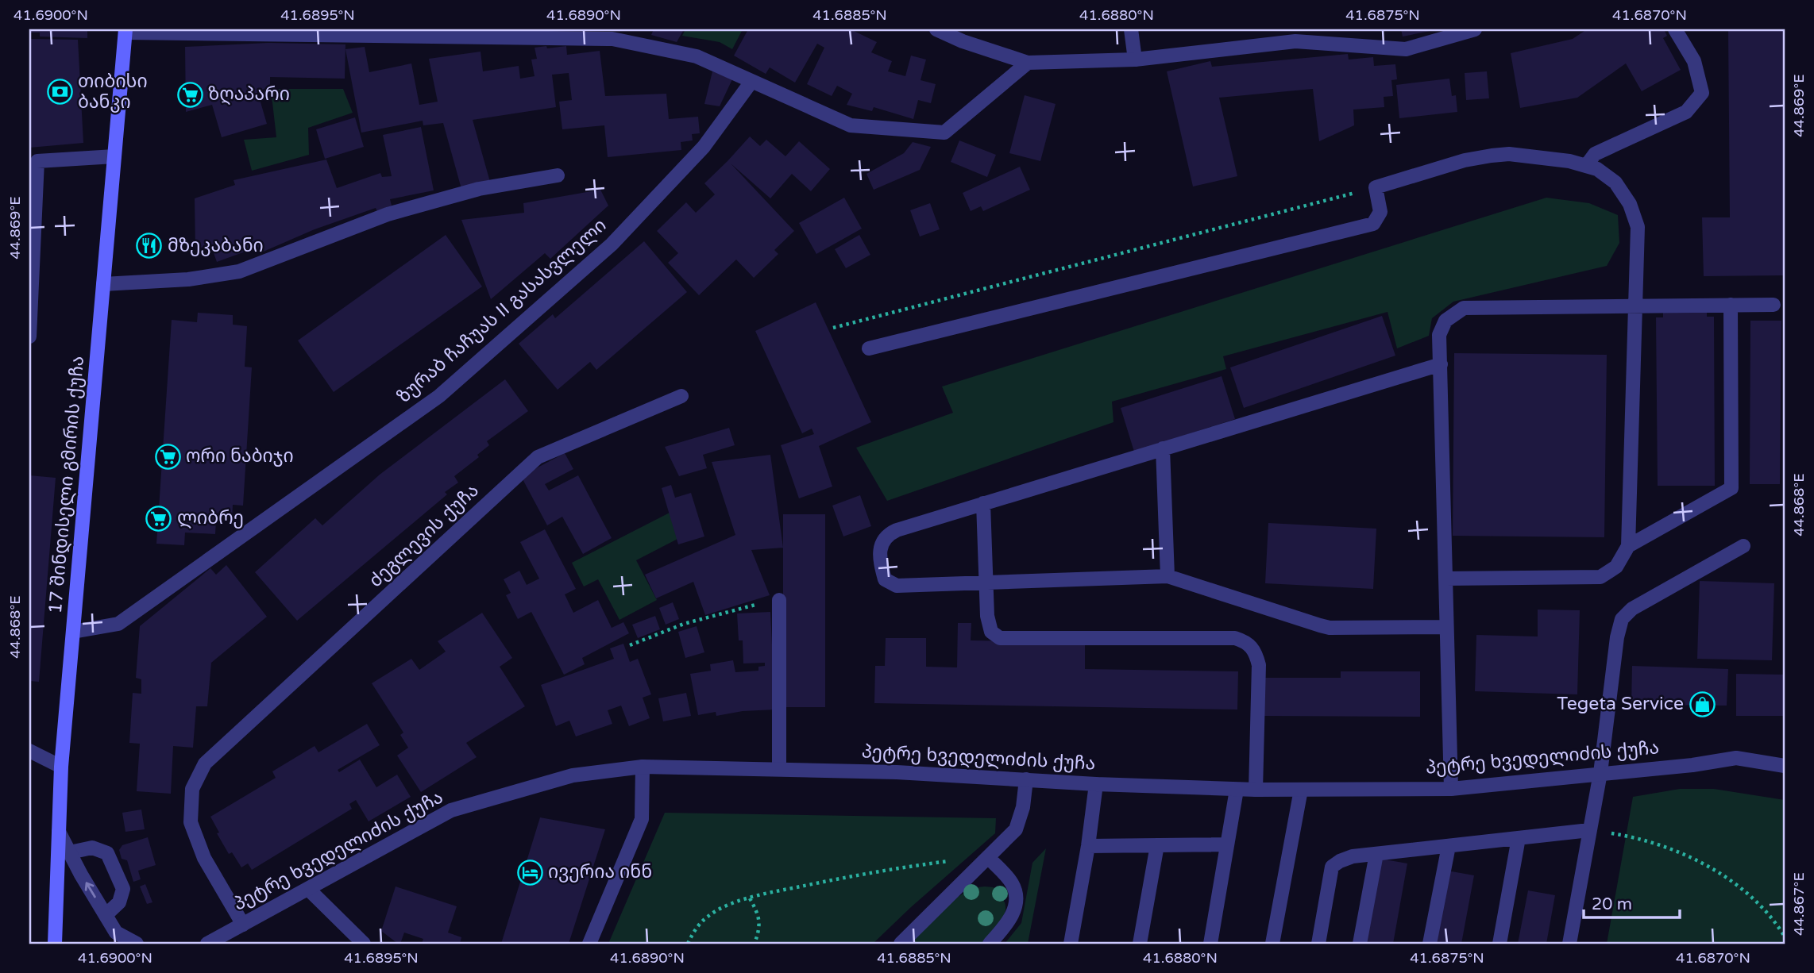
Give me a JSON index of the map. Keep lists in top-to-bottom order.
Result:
{
  "streets": {
    "main road": ["17 შინდისელი გმირის ქუჩა"],
    "street": ["ზურაბ ჩაჩუას II გასასვლელი", "ძეგლევის ქუჩა", "პეტრე ხვედელიძის ქუჩა"]
  },
  "crossings": [
    ["ზურაბ ჩაჩუას II გასასვლელი", "17 შინდისელი გმირის ქუჩა"],
    ["ძეგლევის ქუჩა", "პეტრე ხვედელიძის ქუჩა"]
  ],
  "places": {
    "bank": ["თიბისი ბანკი"],
    "supermarket": ["ზღაპარი", "ორი ნაბიჯი", "ლიბრე"],
    "restaurant": ["მზეკაბანი"],
    "shop": ["Tegeta Service"],
    "hotel": ["ივერია ინნ"]
  },
  "scale_bar": "20 m",
  "coordinates": [
    "41.6900°N",
    "41.6895°N",
    "41.6890°N",
    "41.6885°N",
    "41.6880°N",
    "41.6875°N",
    "41.6870°N",
    "44.869°E",
    "44.868°E",
    "44.867°E"
  ]
}
